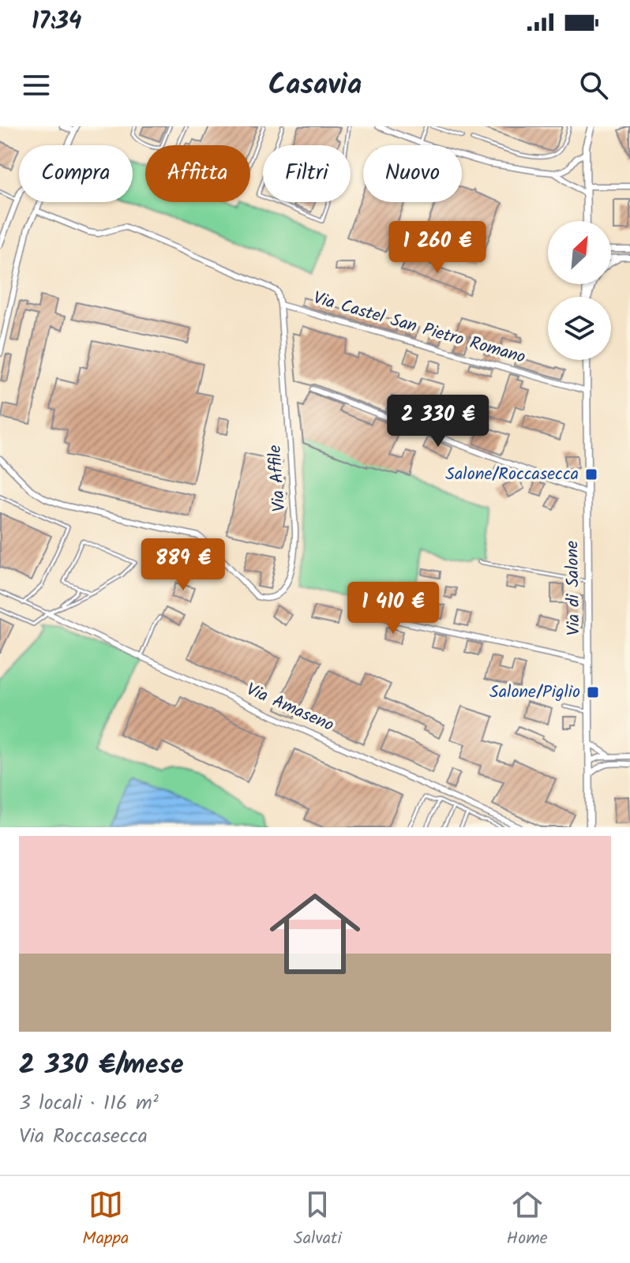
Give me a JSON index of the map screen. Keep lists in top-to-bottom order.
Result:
{
  "streets": {
    "street": [
      "Via Castel San Pietro Romano",
      "Via Affile",
      "Via di Salone",
      "Via Amaseno"
    ]
  },
  "crossings": [
    ["Via Castel San Pietro Romano", "Via Affile"],
    ["Via Castel San Pietro Romano", "Via di Salone"]
  ],
  "places": {
    "transit": ["Salone/Roccasecca", "Salone/Piglio"]
  },
  "north": "top right",
  "page": {
    "status": "17:34",
    "header": "Casavia",
    "chip": [
      "Compra",
      "Affitta",
      "Filtri",
      "Nuovo"
    ],
    "price": [
      "1 260 €",
      "2 330 €",
      "889 €",
      "1 410 €"
    ],
    "list": [
      {
        "name": "2 330 €/mese",
        "note": "3 locali · 116 m² · Via Roccasecca"
      }
    ],
    "tabs": ["Mappa", "Salvati", "Home"]
  }
}
